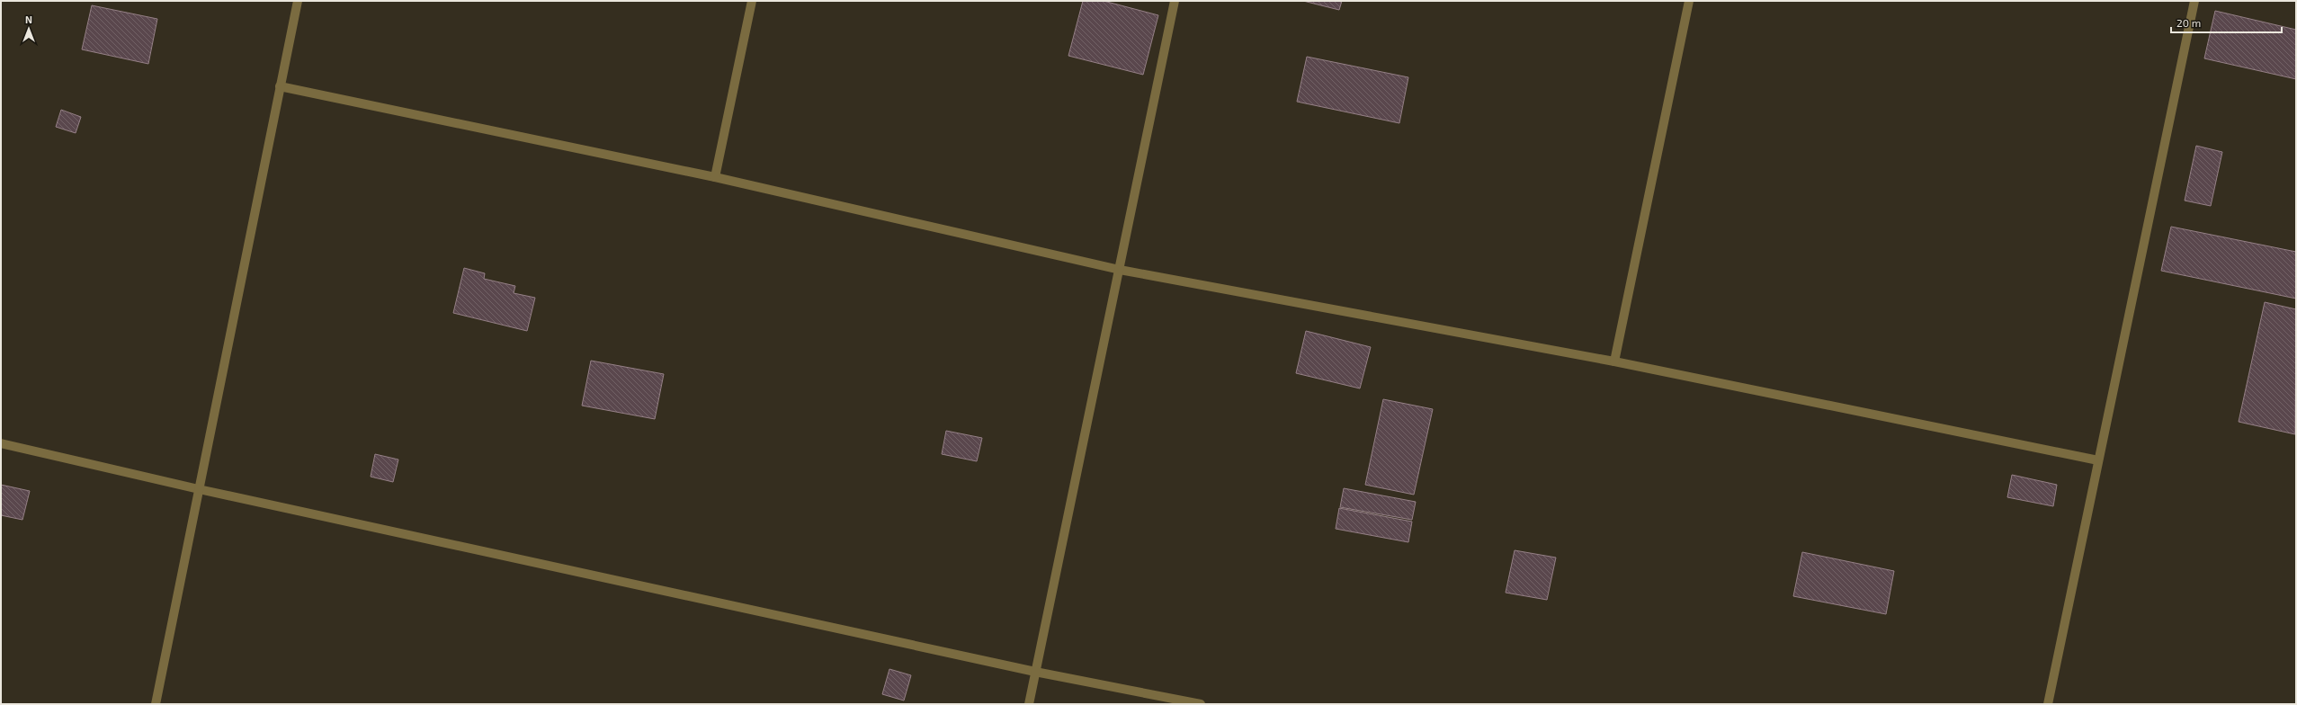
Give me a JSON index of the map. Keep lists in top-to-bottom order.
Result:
{
  "scale_bar": "20 m",
  "north": "top"
}
